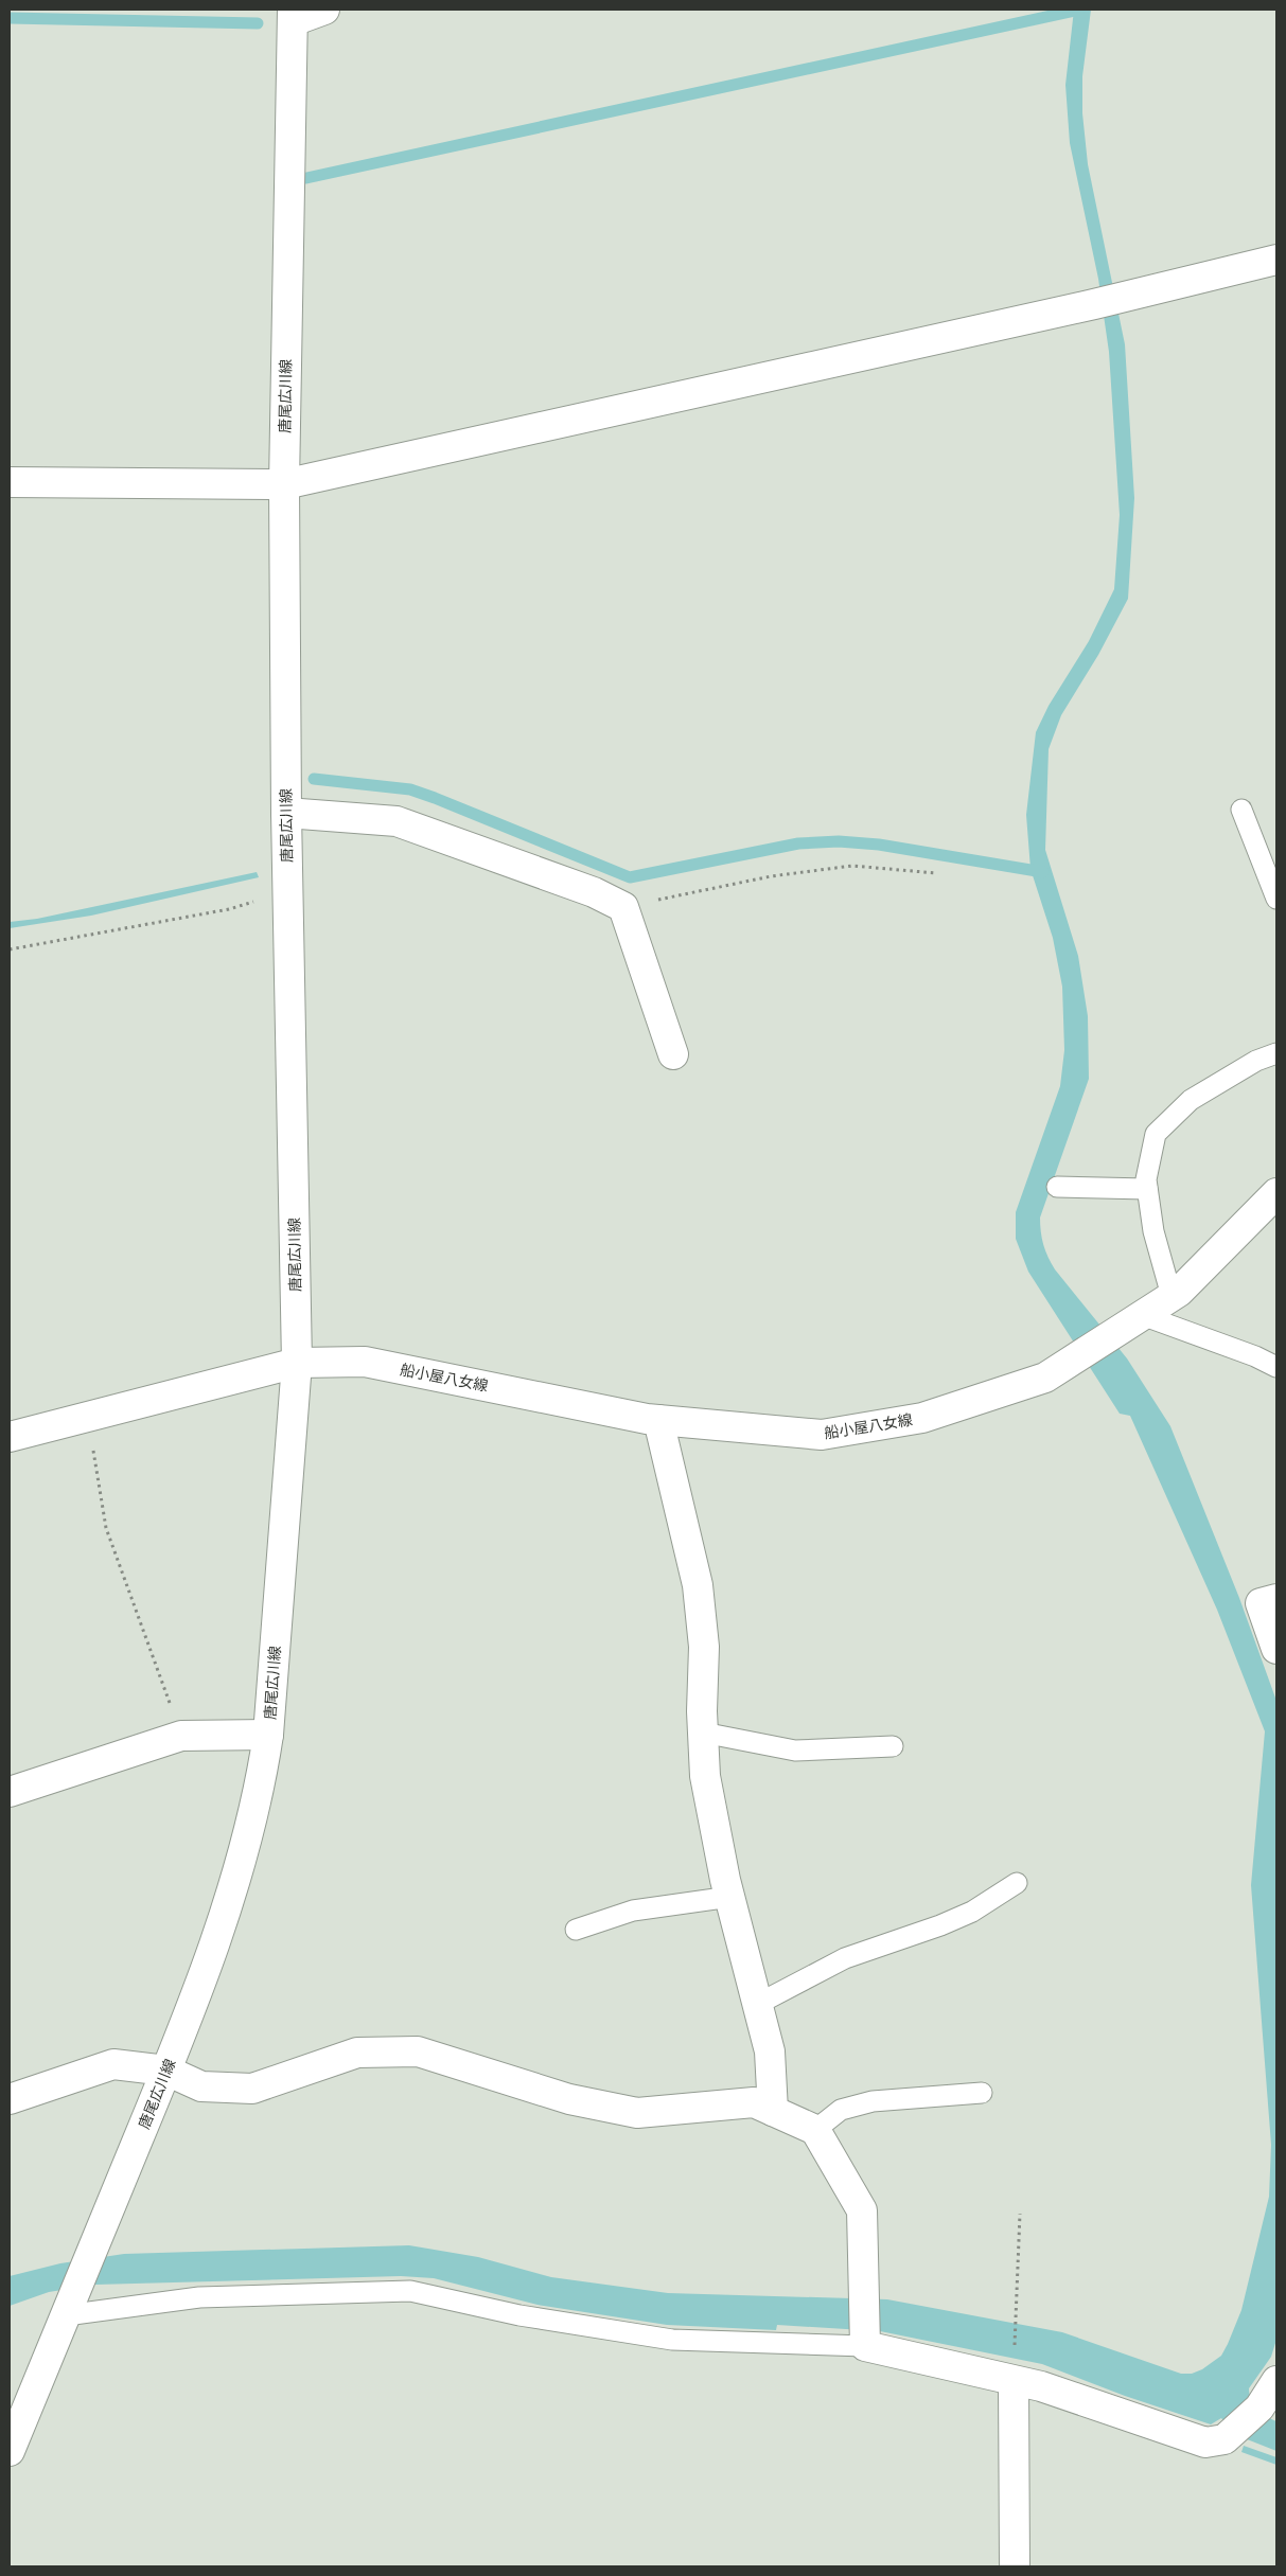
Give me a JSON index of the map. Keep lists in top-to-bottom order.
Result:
{
  "streets": {
    "street": ["唐尾広川線", "船小屋八女線"]
  },
  "crossings": [
    ["唐尾広川線", "船小屋八女線"]
  ]
}
